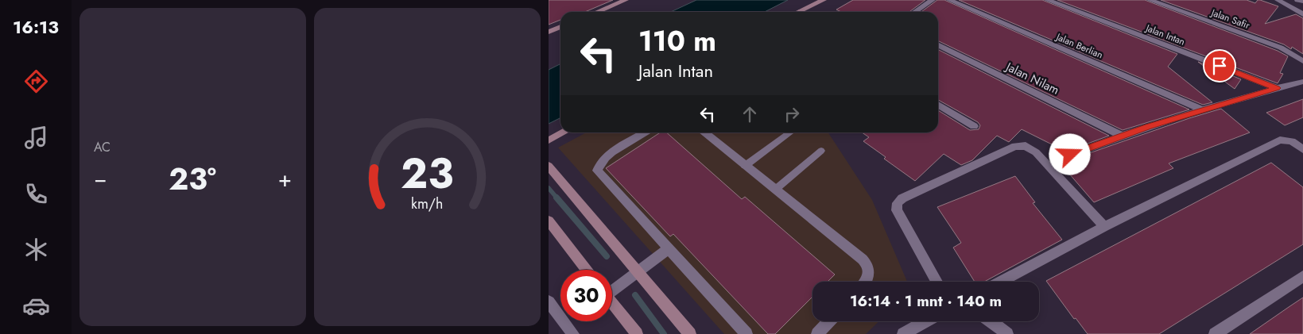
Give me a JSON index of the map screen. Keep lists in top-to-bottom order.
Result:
{
  "streets": {
    "street": [
      "Jalan Safir",
      "Jalan Intan",
      "Jalan Berlian",
      "Jalan Nilam"
    ]
  },
  "page": {
    "tabs": "16:13",
    "tile": "AC",
    "turn": ["110 m", "Jalan Intan"],
    "heat": ["−", "23°", "+"],
    "limit": "30",
    "trip": "16:14 · 1 mnt · 140 m",
    "gauge": ["23", "km/h"]
  }
}
